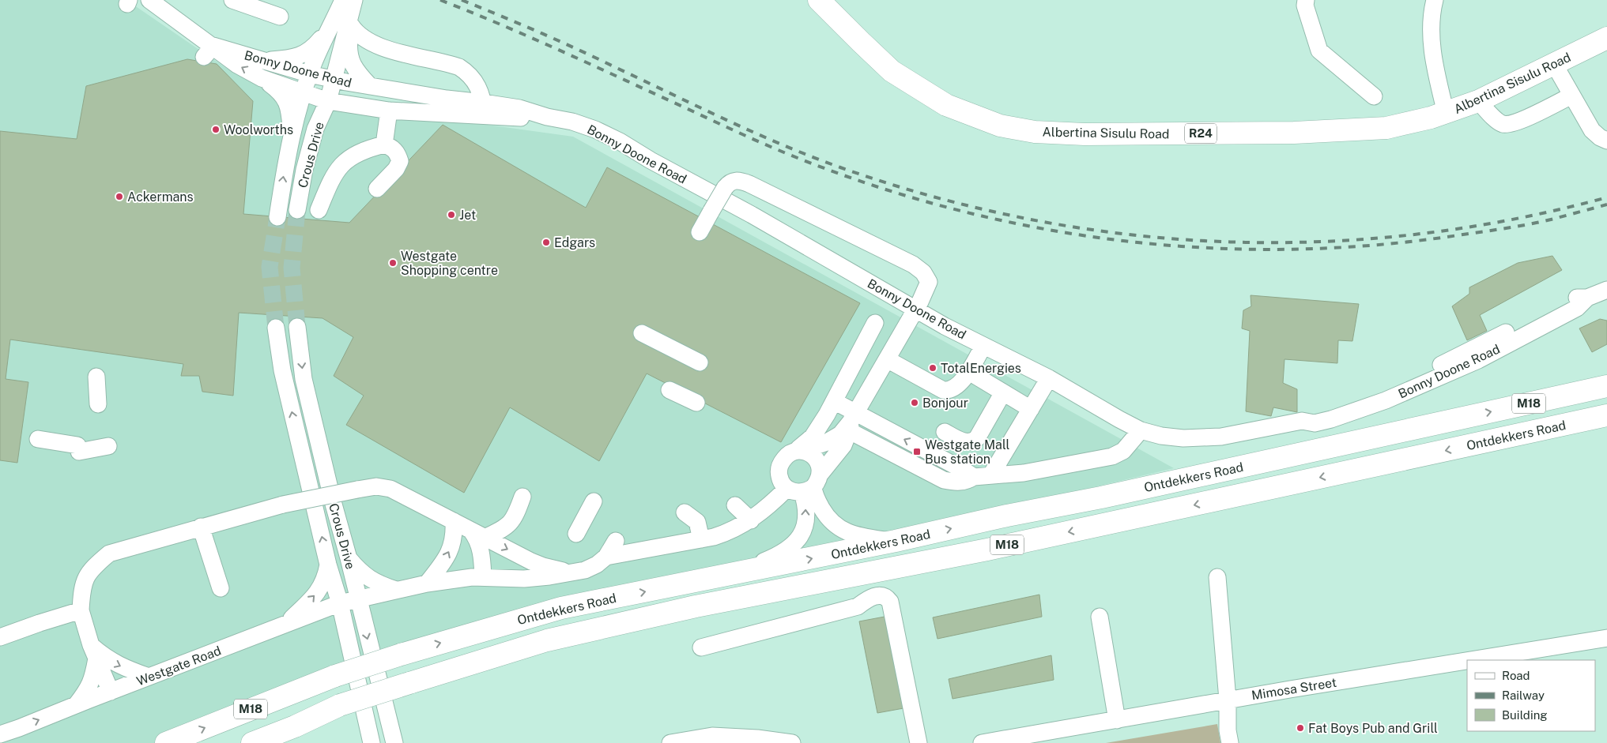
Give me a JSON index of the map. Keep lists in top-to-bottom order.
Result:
{
  "streets": {
    "main road": [
      "Albertina Sisulu Road",
      "R24",
      "M18",
      "Ontdekkers Road"
    ],
    "street": [
      "Bonny Doone Road",
      "Crous Drive",
      "Westgate Road",
      "Mimosa Street"
    ]
  },
  "crossings": [
    ["Bonny Doone Road", "Crous Drive"],
    ["Crous Drive", "Westgate Road"]
  ],
  "places": {
    "other": [
      "Woolworths",
      "Ackermans",
      "Jet",
      "Edgars",
      "Westgate Shopping centre",
      "TotalEnergies",
      "Bonjour",
      "Fat Boys Pub and Grill"
    ],
    "transit": ["Westgate Mall Bus station"]
  },
  "legend": ["Road", "Railway", "Building"]
}
